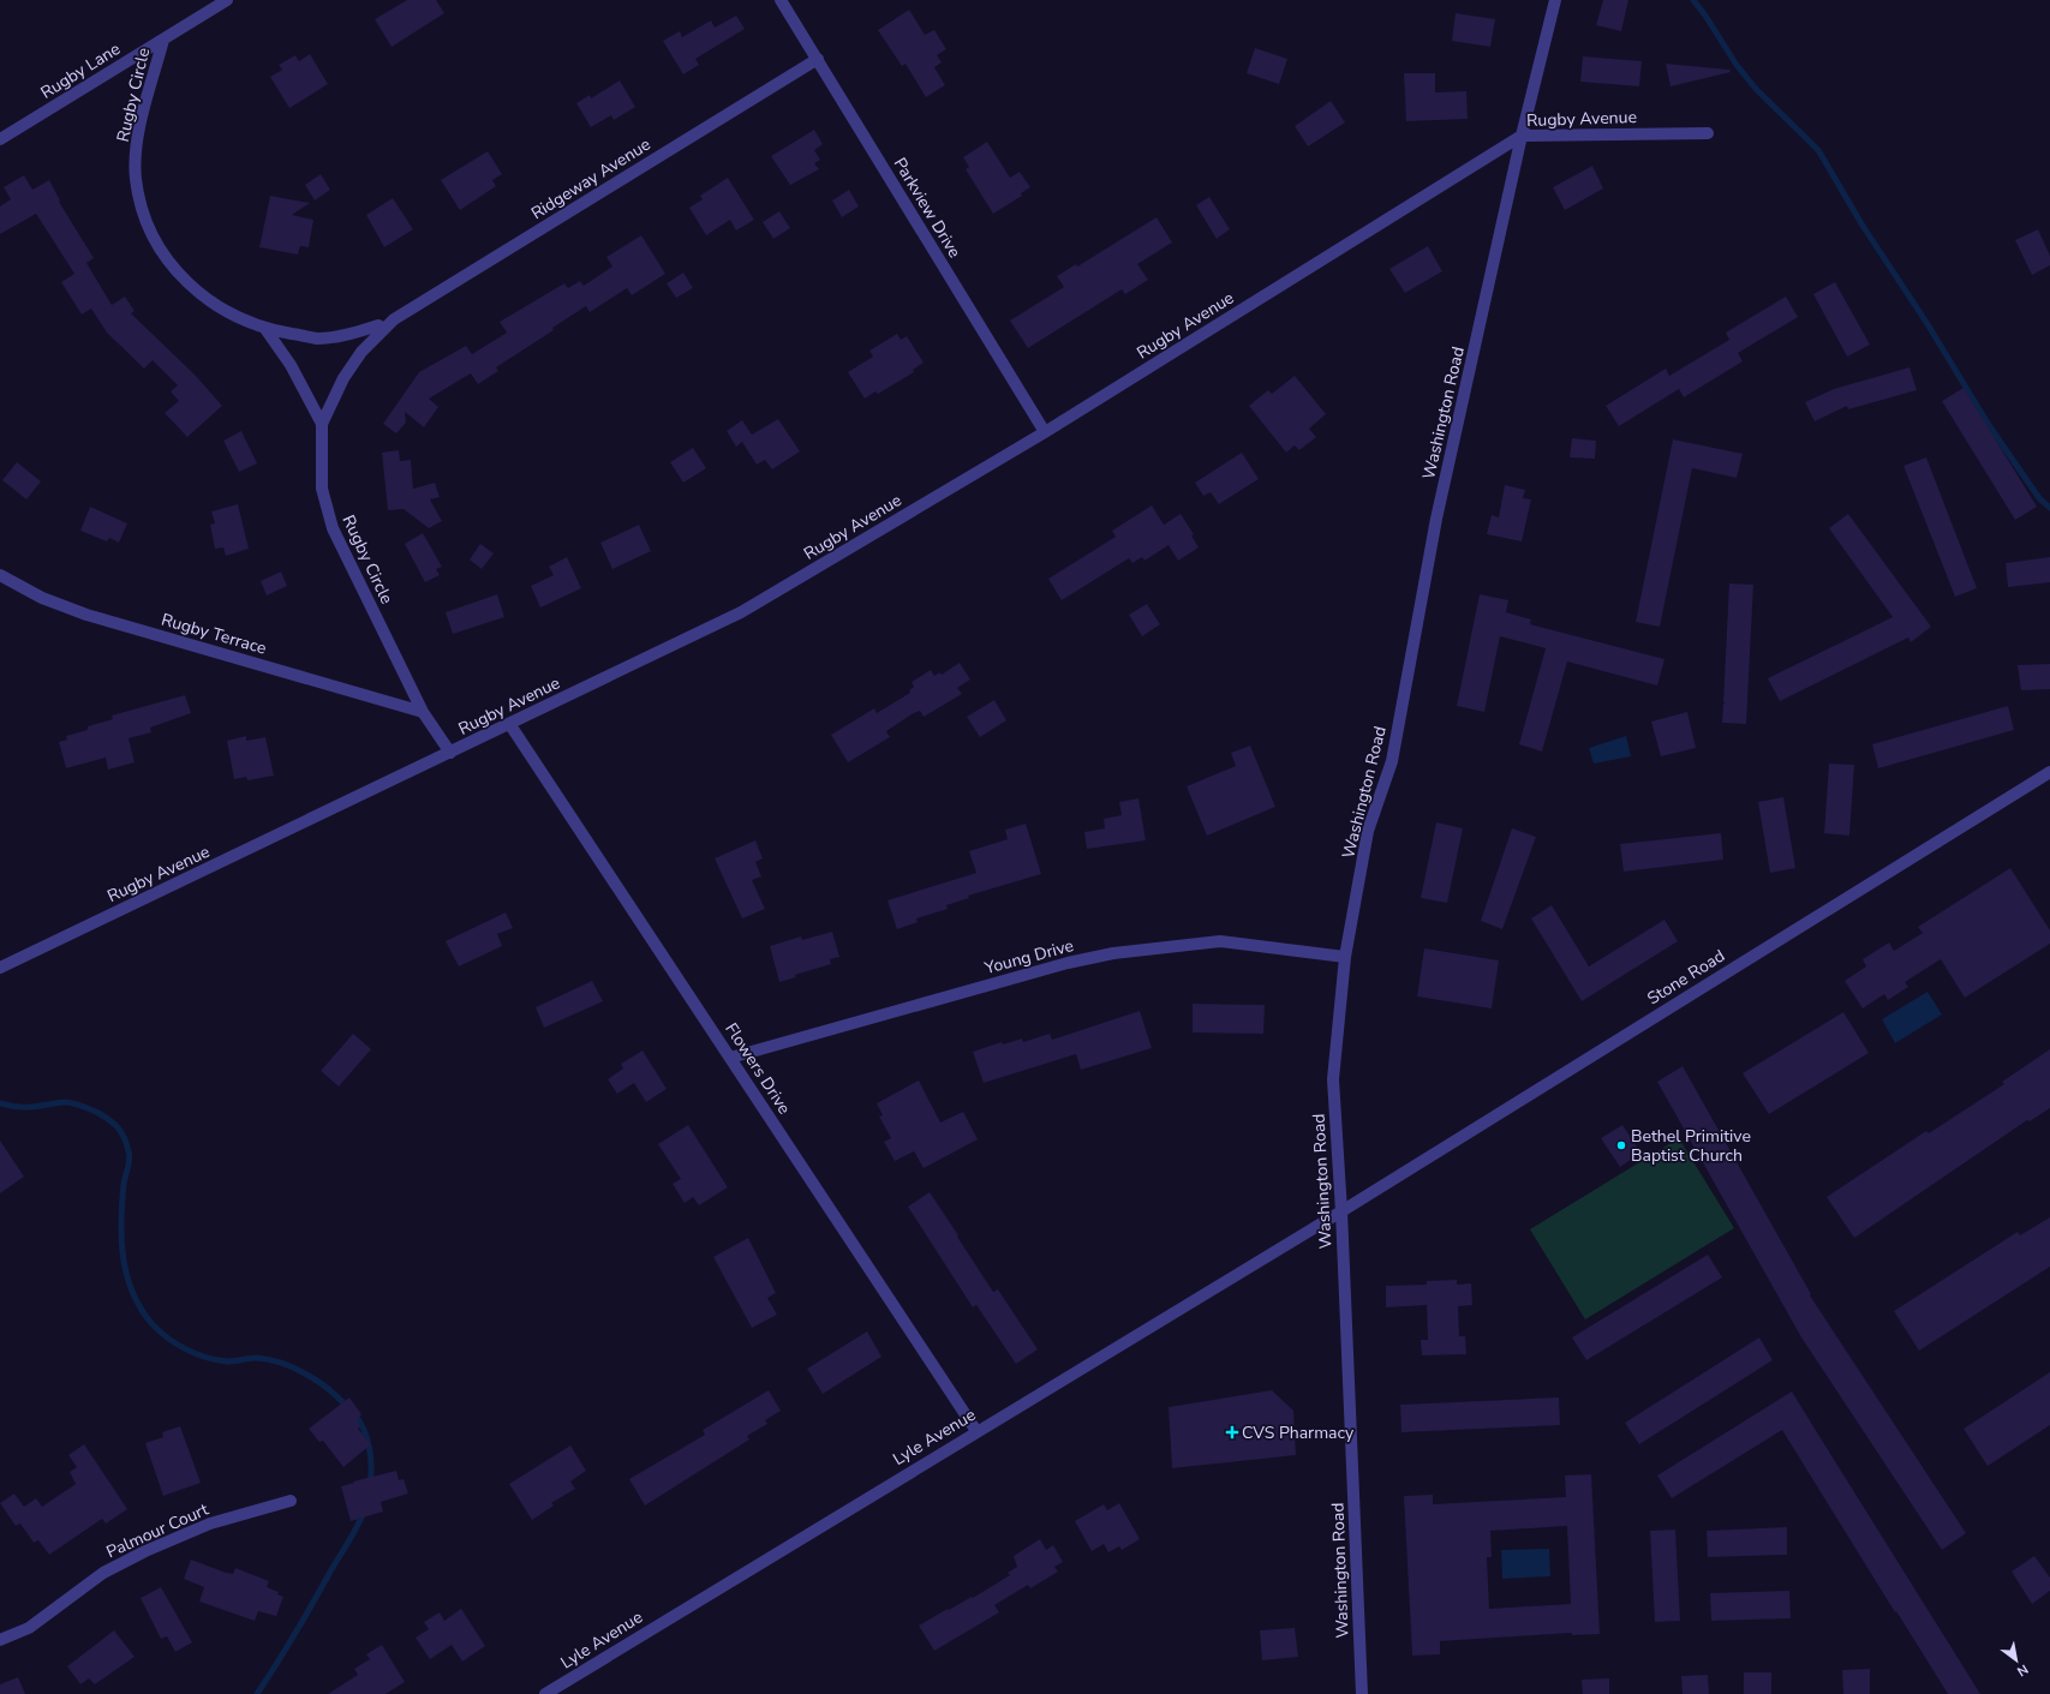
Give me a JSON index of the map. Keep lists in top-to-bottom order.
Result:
{
  "streets": {
    "street": [
      "Rugby Lane",
      "Rugby Circle",
      "Rugby Avenue",
      "Ridgeway Avenue",
      "Parkview Drive",
      "Washington Road",
      "Rugby Terrace",
      "Young Drive",
      "Stone Road",
      "Flowers Drive",
      "Lyle Avenue",
      "Palmour Court"
    ]
  },
  "crossings": [
    ["Rugby Lane", "Rugby Circle"],
    ["Rugby Circle", "Rugby Avenue"],
    ["Rugby Circle", "Ridgeway Avenue"],
    ["Rugby Circle", "Rugby Terrace"],
    ["Rugby Avenue", "Parkview Drive"],
    ["Rugby Avenue", "Washington Road"],
    ["Rugby Avenue", "Flowers Drive"],
    ["Ridgeway Avenue", "Parkview Drive"],
    ["Washington Road", "Young Drive"],
    ["Washington Road", "Stone Road"],
    ["Washington Road", "Lyle Avenue"],
    ["Young Drive", "Flowers Drive"],
    ["Stone Road", "Lyle Avenue"],
    ["Flowers Drive", "Lyle Avenue"]
  ],
  "places": {
    "other": ["Bethel Primitive Baptist Church"],
    "health": ["CVS Pharmacy"]
  },
  "north": "bottom right"
}
